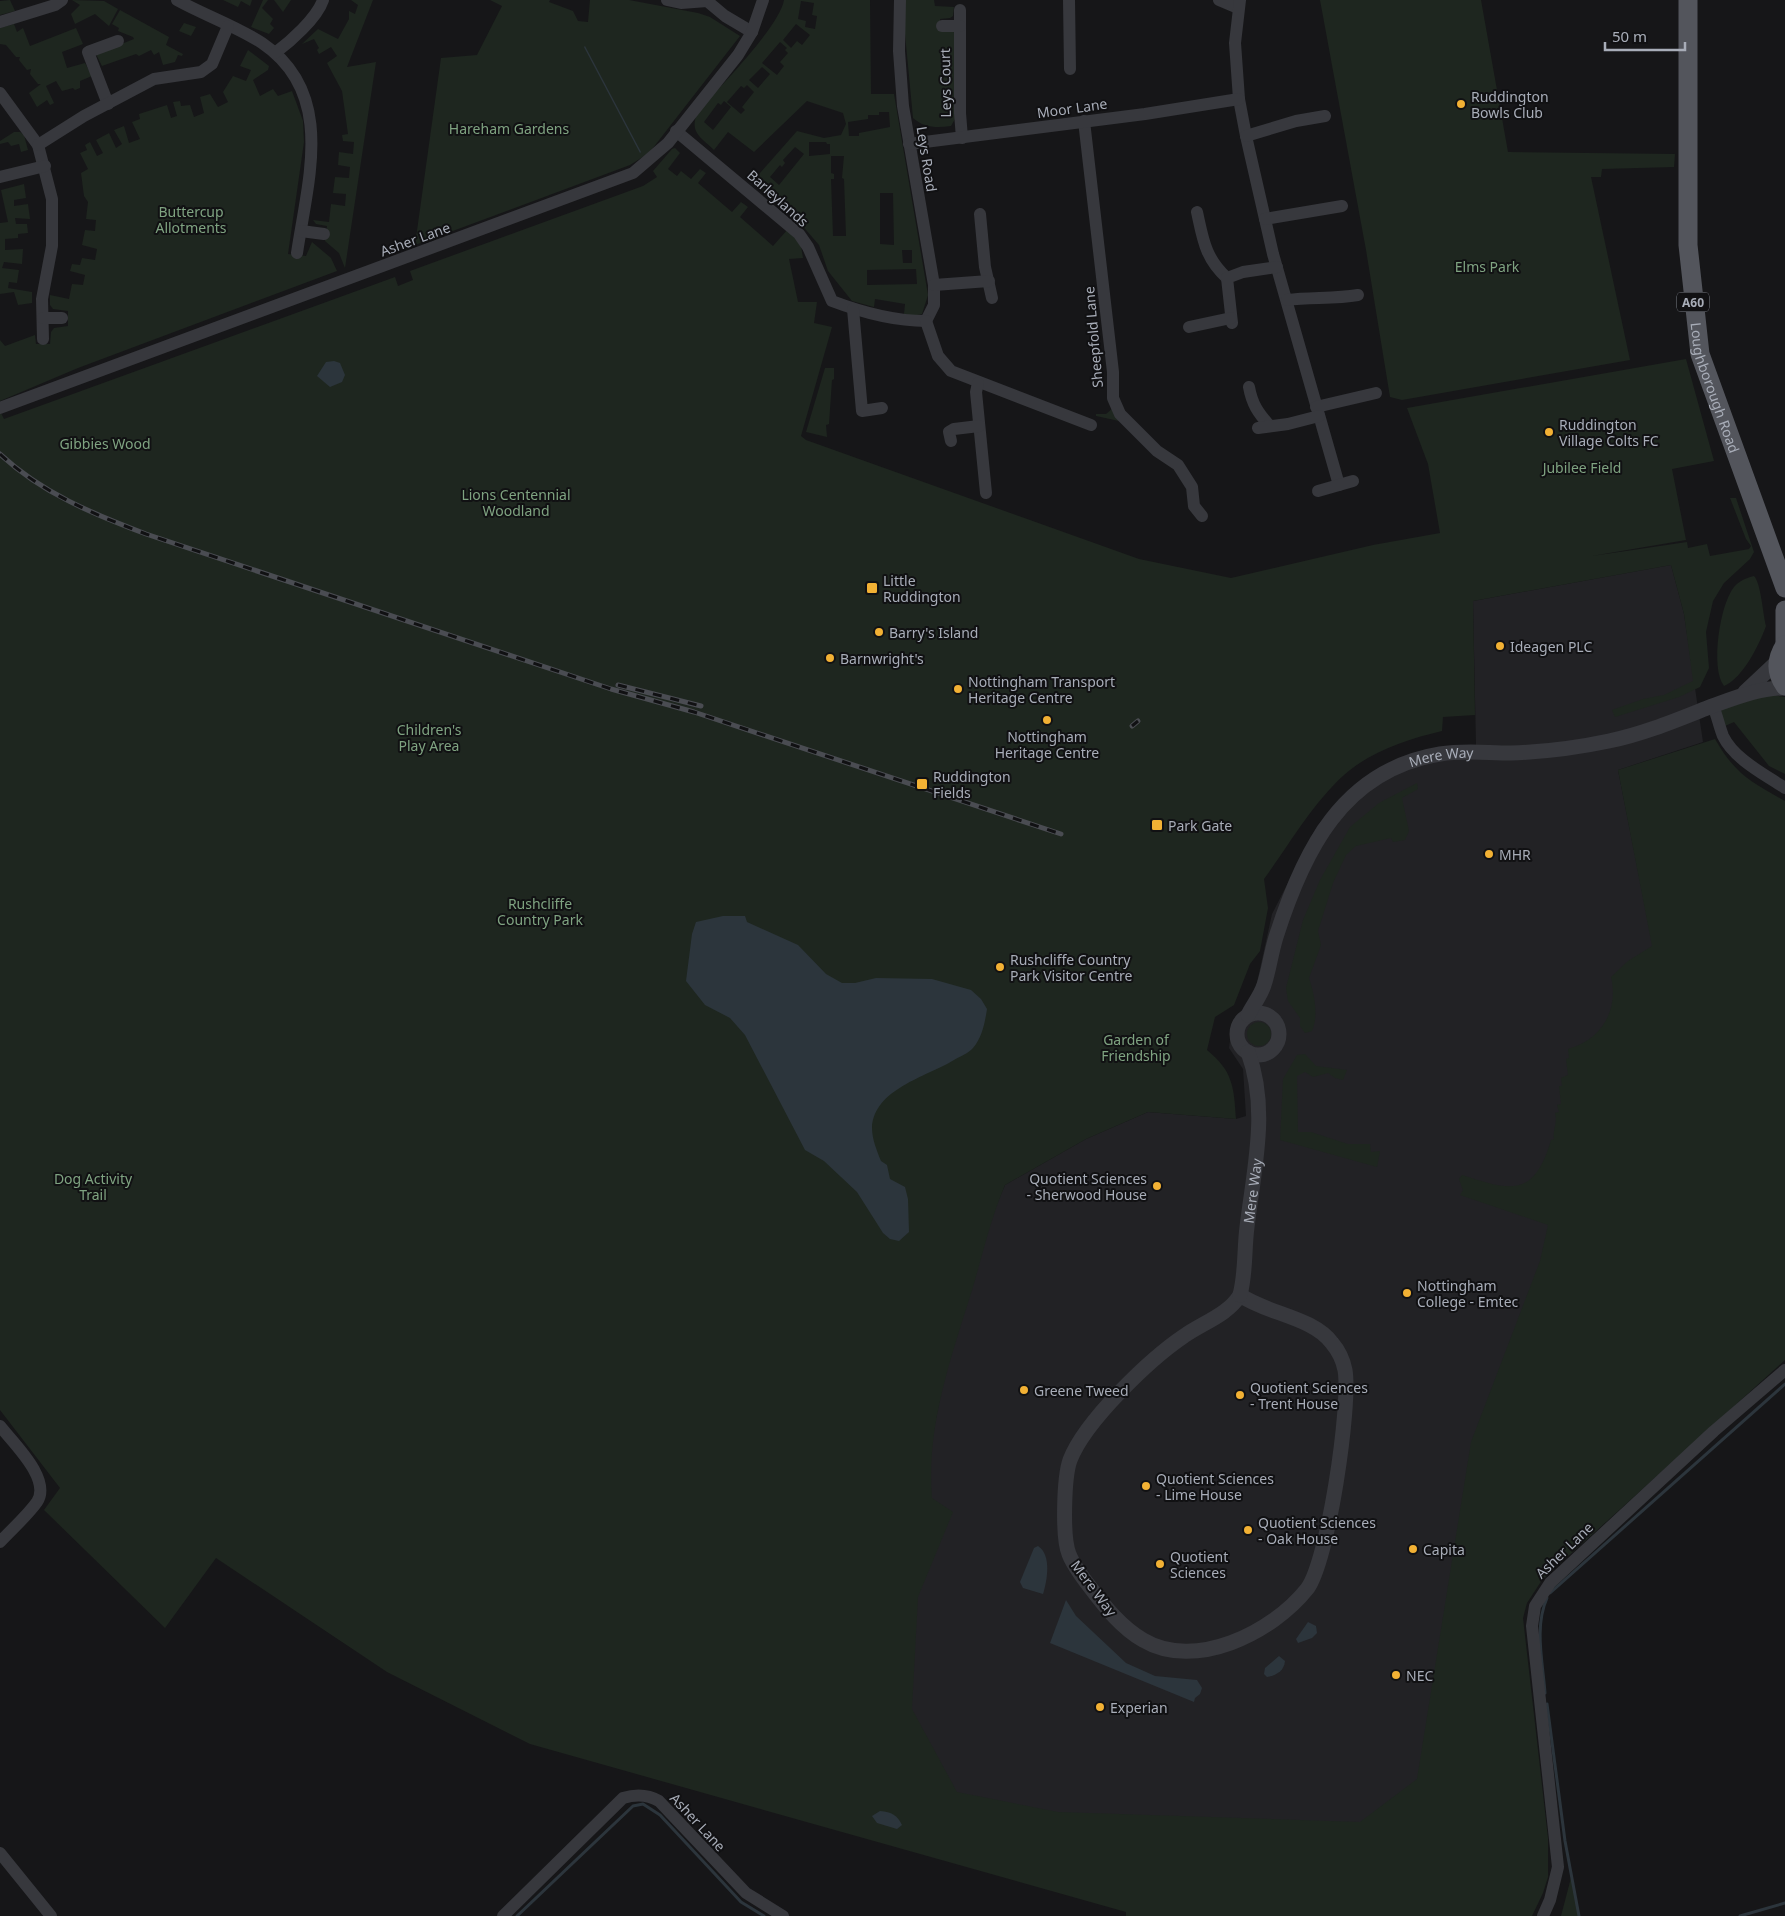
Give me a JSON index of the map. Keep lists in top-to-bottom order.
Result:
{
  "streets": {
    "main road": ["A60", "Loughborough Road"],
    "street": [
      "Leys Court",
      "Moor Lane",
      "Leys Road",
      "Barleylands",
      "Asher Lane",
      "Sheepfold Lane",
      "Mere Way"
    ]
  },
  "crossings": [
    ["Leys Court", "Moor Lane"],
    ["Moor Lane", "Leys Road"],
    ["Moor Lane", "Sheepfold Lane"],
    ["Leys Road", "Barleylands"],
    ["Barleylands", "Asher Lane"]
  ],
  "parks": [
    "Hareham Gardens",
    "Buttercup Allotments",
    "Elms Park",
    "Gibbies Wood",
    "Jubilee Field",
    "Lions Centennial Woodland",
    "Children's Play Area",
    "Rushcliffe Country Park",
    "Garden of Friendship",
    "Dog Activity Trail"
  ],
  "places": {
    "other": [
      "Ruddington Bowls Club",
      "Ruddington Village Colts FC",
      "Barry's Island",
      "Ideagen PLC",
      "Barnwright's",
      "Nottingham Transport Heritage Centre",
      "Nottingham Heritage Centre",
      "MHR",
      "Rushcliffe Country Park Visitor Centre",
      "Quotient Sciences - Sherwood House",
      "Nottingham College - Emtec",
      "Greene Tweed",
      "Quotient Sciences - Trent House",
      "Quotient Sciences - Lime House",
      "Quotient Sciences - Oak House",
      "Capita",
      "Quotient Sciences",
      "NEC",
      "Experian"
    ],
    "transit": ["Little Ruddington", "Ruddington Fields", "Park Gate"]
  },
  "scale_bar": "50 m"
}
